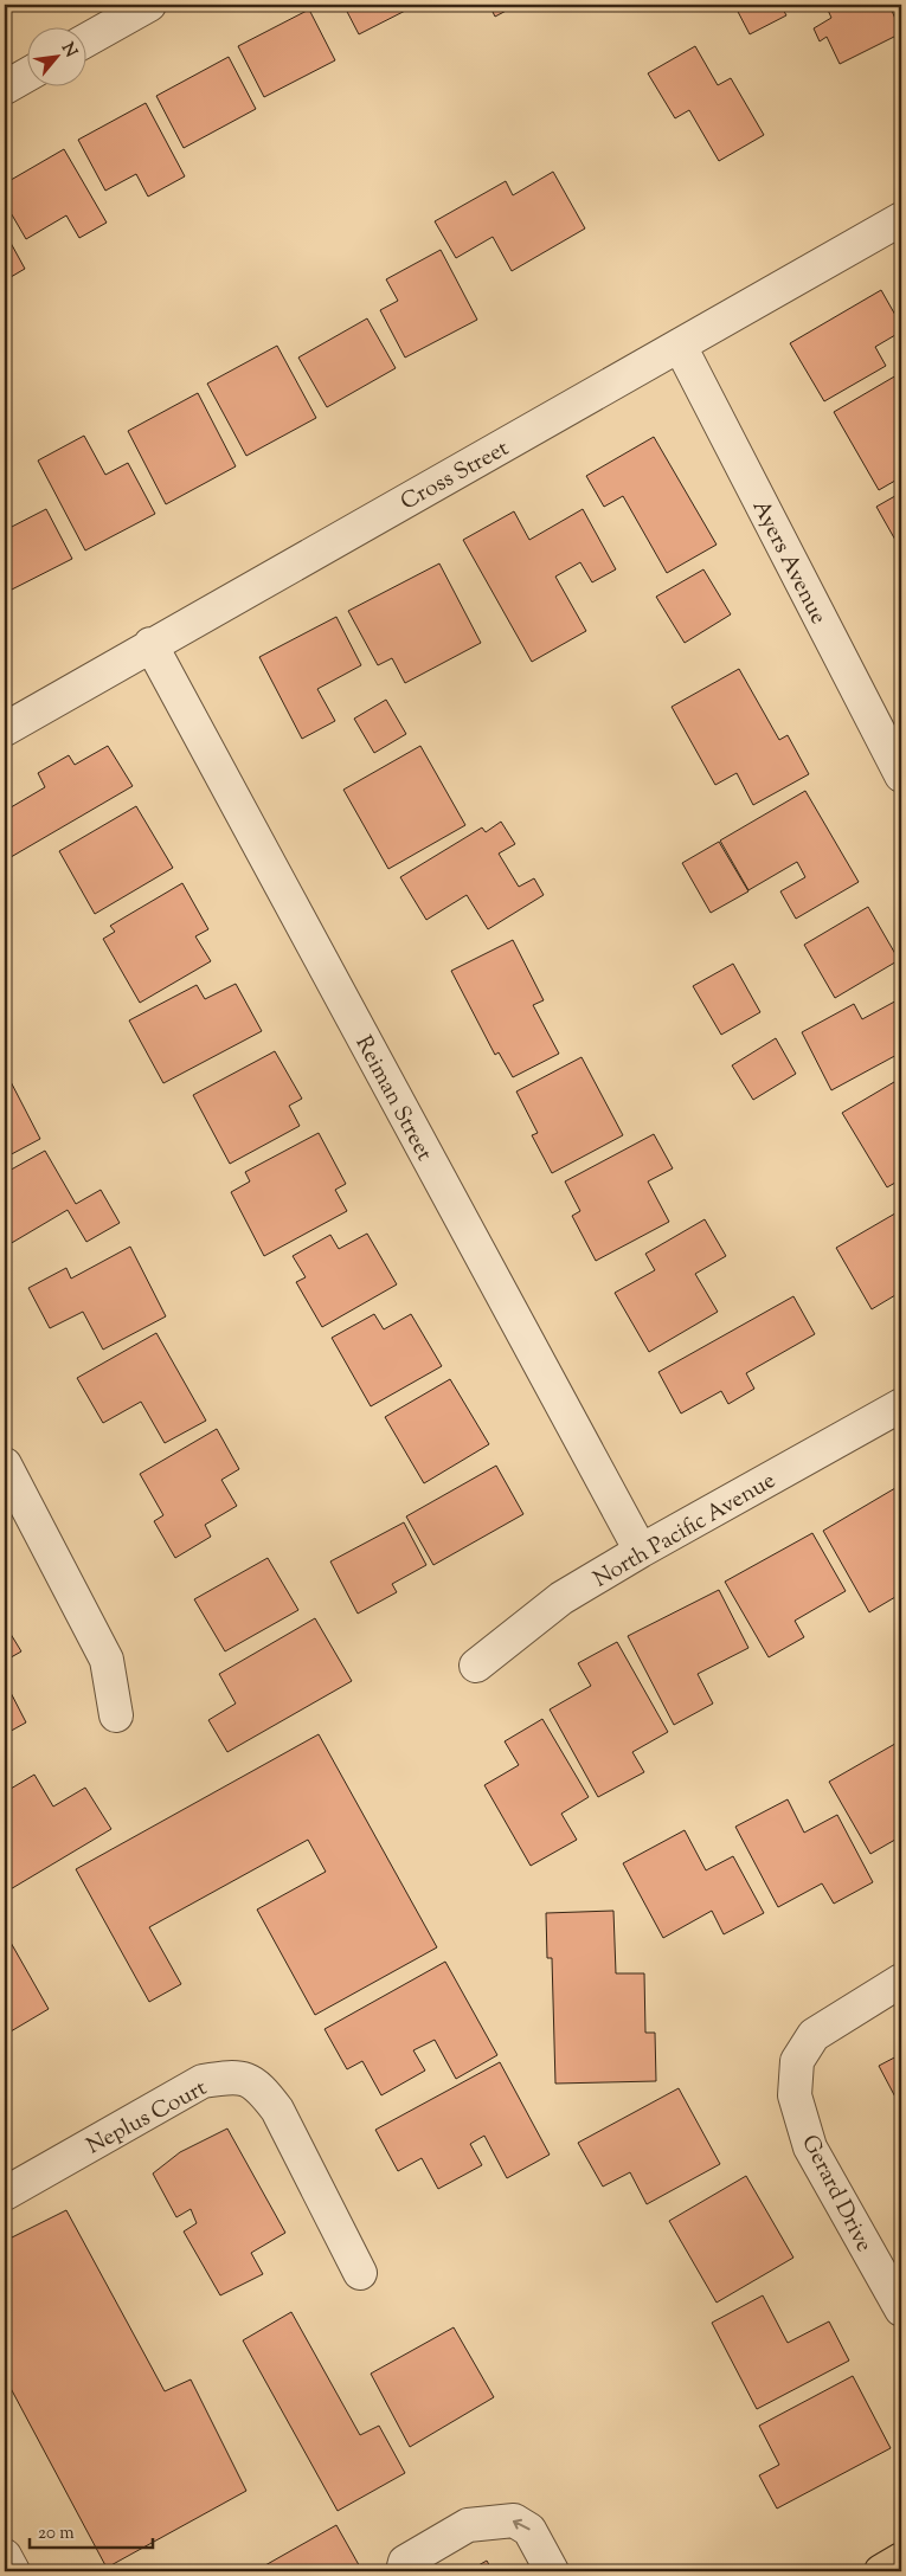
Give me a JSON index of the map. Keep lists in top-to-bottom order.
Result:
{
  "streets": {
    "street": [
      "Cross Street",
      "Ayers Avenue",
      "Reiman Street",
      "North Pacific Avenue",
      "Neplus Court",
      "Gerard Drive"
    ]
  },
  "crossings": [
    ["Cross Street", "Ayers Avenue"],
    ["Cross Street", "Reiman Street"],
    ["Reiman Street", "North Pacific Avenue"]
  ],
  "scale_bar": "20 m",
  "north": "top right"
}
